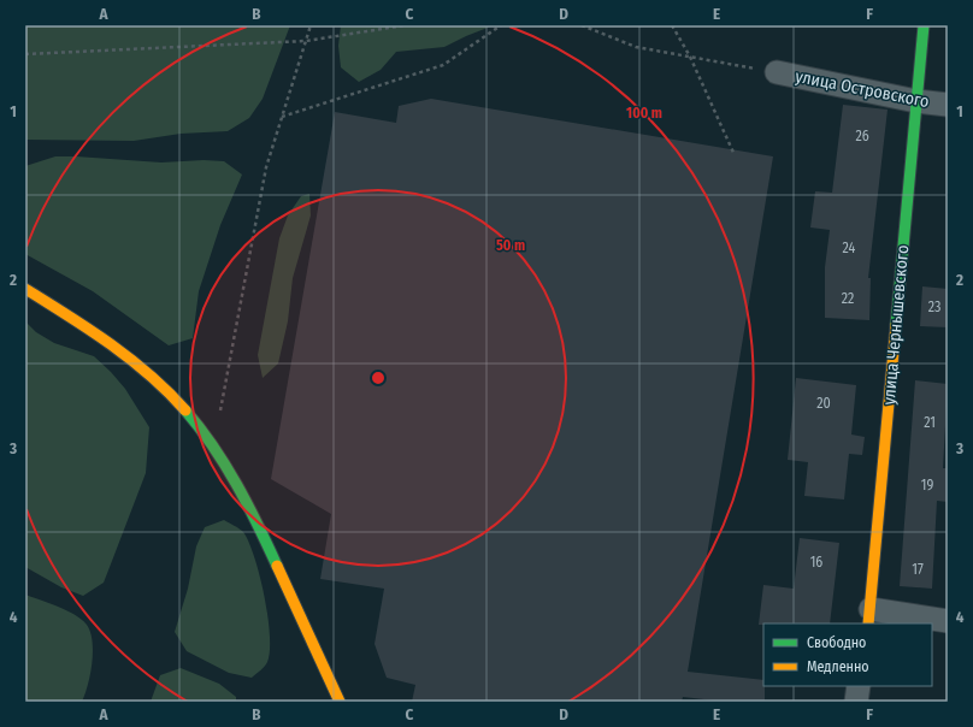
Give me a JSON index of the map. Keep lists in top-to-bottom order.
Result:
{
  "streets": {
    "street": ["улица Островского", "улица Чернышевского"]
  },
  "crossings": [
    ["улица Островского", "улица Чернышевского"]
  ],
  "house_numbers": [
    "26",
    "24",
    "22",
    "23",
    "20",
    "21",
    "19",
    "16",
    "17"
  ],
  "legend": ["Свободно", "Медленно"],
  "grid": {
    "columns": [
      "A",
      "B",
      "C",
      "D",
      "E",
      "F"
    ],
    "rows": [
      "1",
      "2",
      "3",
      "4"
    ]
  },
  "rings": ["100 m", "50 m"]
}
